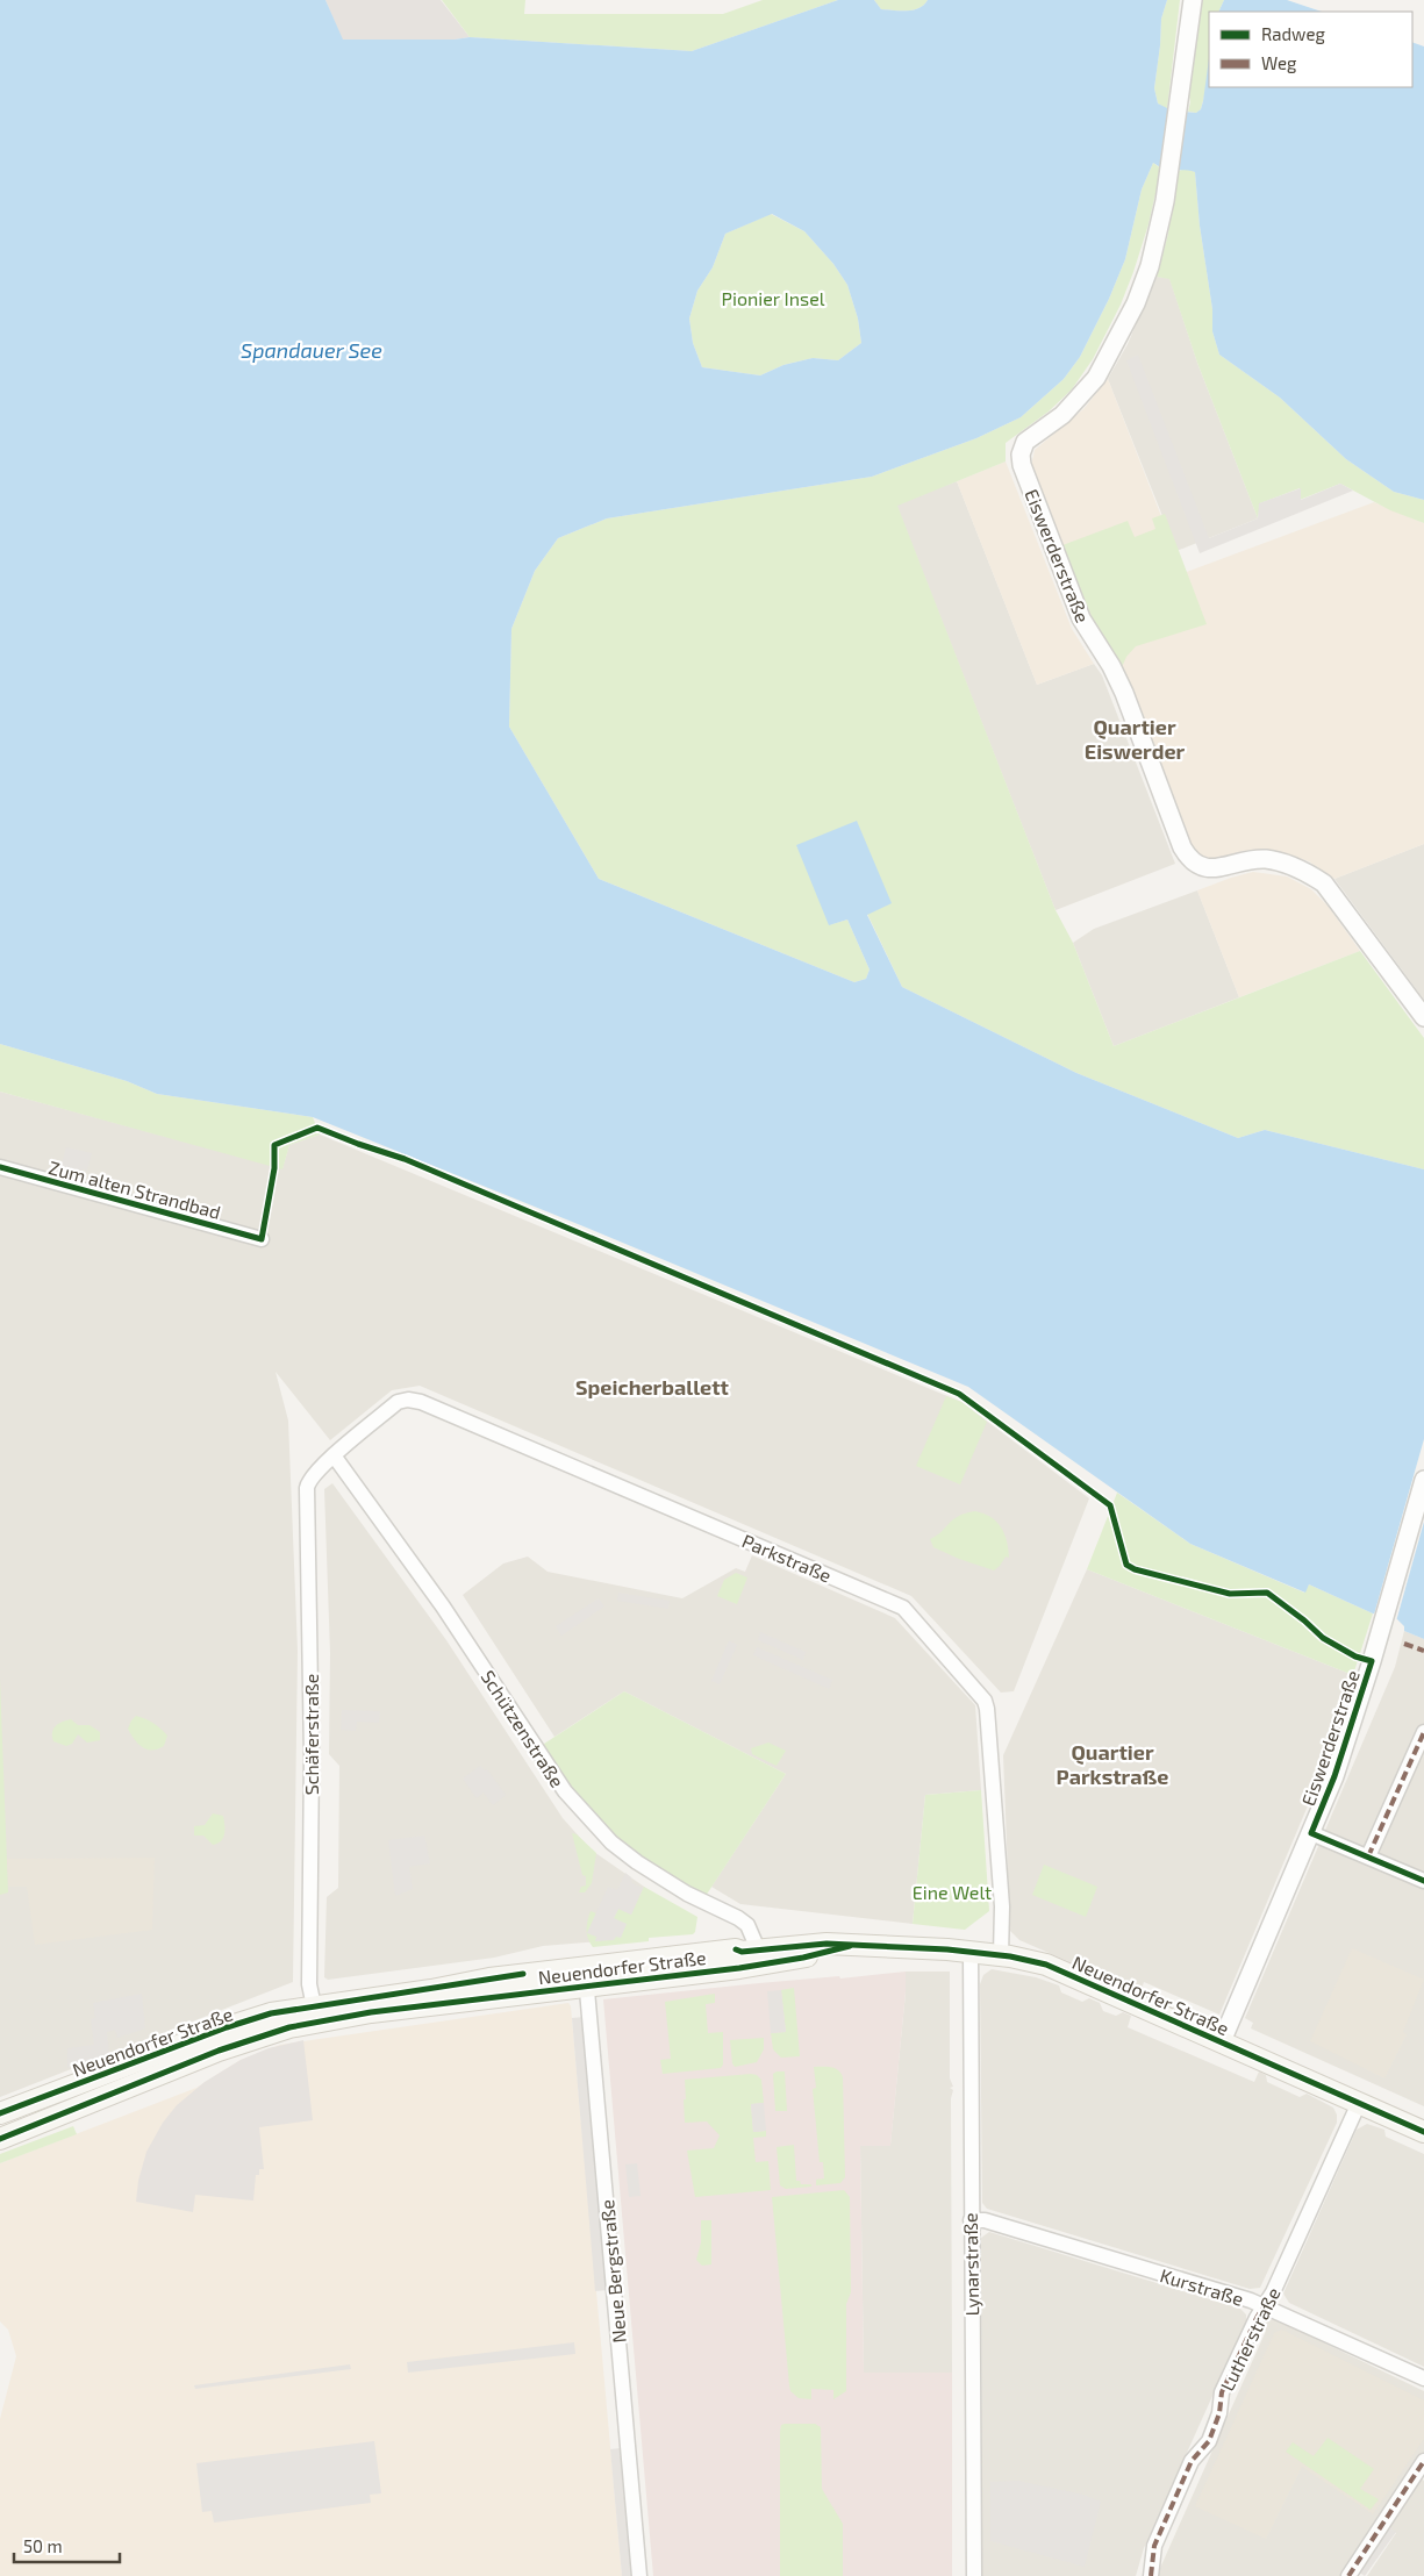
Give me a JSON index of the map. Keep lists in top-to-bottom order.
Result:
{
  "streets": {
    "main road": ["Neuendorfer Straße"],
    "street": [
      "Eiswerderstraße",
      "Zum alten Strandbad",
      "Parkstraße",
      "Schützenstraße",
      "Schäferstraße",
      "Lynarstraße",
      "Neue Bergstraße",
      "Kurstraße",
      "Lutherstraße"
    ]
  },
  "crossings": [
    ["Eiswerderstraße", "Neuendorfer Straße"],
    ["Parkstraße", "Schützenstraße"],
    ["Parkstraße", "Schäferstraße"],
    ["Parkstraße", "Neuendorfer Straße"],
    ["Schützenstraße", "Schäferstraße"],
    ["Schützenstraße", "Neuendorfer Straße"],
    ["Schäferstraße", "Neuendorfer Straße"],
    ["Neuendorfer Straße", "Lynarstraße"],
    ["Neuendorfer Straße", "Neue Bergstraße"],
    ["Neuendorfer Straße", "Lutherstraße"],
    ["Lynarstraße", "Kurstraße"],
    ["Kurstraße", "Lutherstraße"]
  ],
  "districts": ["Quartier Eiswerder", "Speicherballett", "Quartier Parkstraße"],
  "water": ["Spandauer See"],
  "parks": ["Pionier Insel", "Eine Welt"],
  "legend": ["Radweg", "Weg"],
  "scale_bar": "50 m"
}
